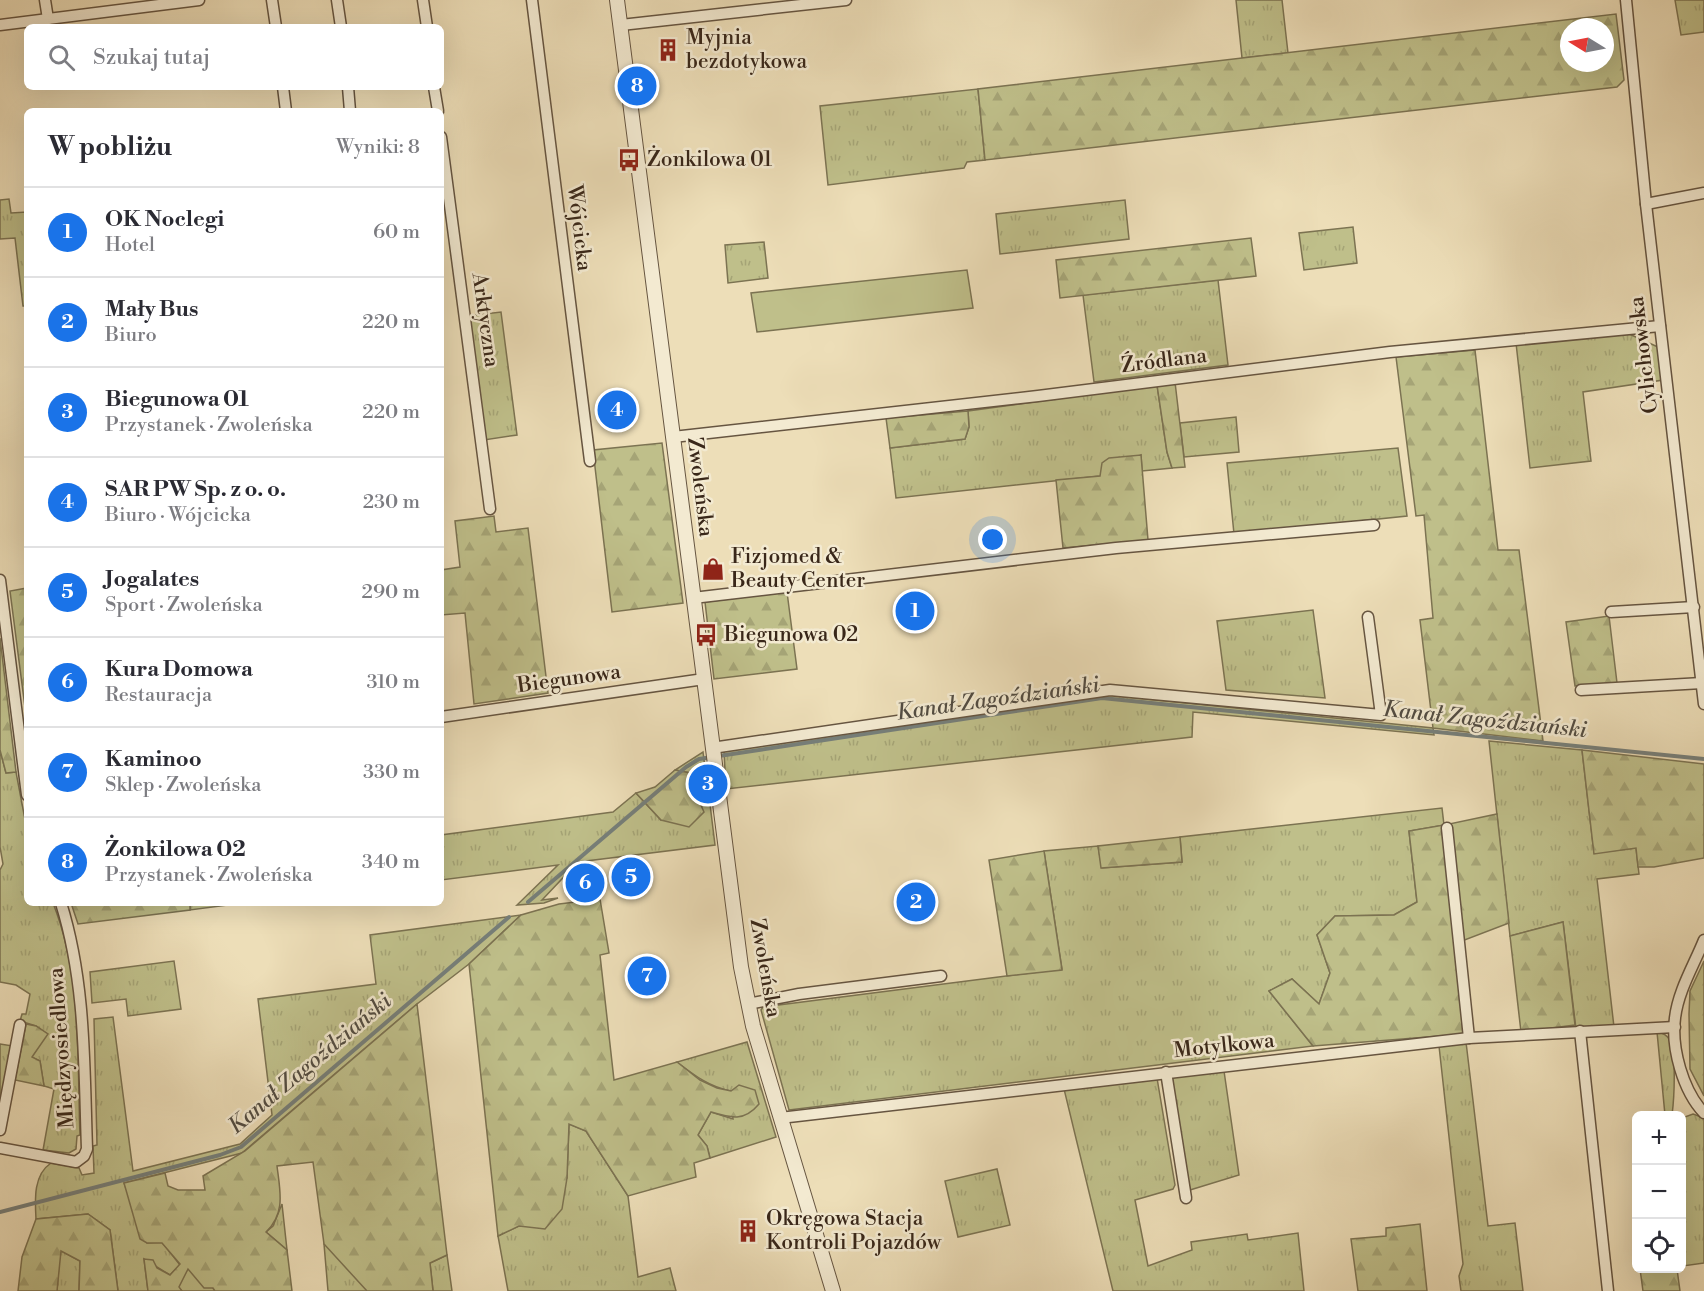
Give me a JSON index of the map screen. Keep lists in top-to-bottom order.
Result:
{
  "streets": {
    "street": [
      "Wójcicka",
      "Arktyczna",
      "Cylichowska",
      "Źródlana",
      "Zwoleńska",
      "Biegunowa",
      "Motylkowa",
      "Międzyosiedlowa"
    ]
  },
  "crossings": [
    ["Cylichowska", "Źródlana"],
    ["Źródlana", "Zwoleńska"],
    ["Zwoleńska", "Biegunowa"],
    ["Zwoleńska", "Motylkowa"]
  ],
  "water": ["Kanał Zagoździański"],
  "places": {
    "building": ["Myjnia bezdotykowa", "Okręgowa Stacja Kontroli Pojazdów"],
    "bus stop": ["Żonkilowa 01", "Biegunowa 02"],
    "shop": ["Fizjomed & Beauty Center"]
  },
  "north": "left",
  "page": {
    "search": "Szukaj tutaj",
    "pins": [
      "8",
      "4",
      "1",
      "3",
      "5",
      "6",
      "2",
      "7"
    ],
    "heading": ["W pobliżu", "Wyniki: 8"],
    "list": [
      {
        "mark": "1",
        "name": "OK Noclegi",
        "note": "Hotel",
        "value": "60 m"
      },
      {
        "mark": "2",
        "name": "Mały Bus",
        "note": "Biuro",
        "value": "220 m"
      },
      {
        "mark": "3",
        "name": "Biegunowa 01",
        "note": "Przystanek · Zwoleńska",
        "value": "220 m"
      },
      {
        "mark": "4",
        "name": "SAR PW Sp. z o. o.",
        "note": "Biuro · Wójcicka",
        "value": "230 m"
      },
      {
        "mark": "5",
        "name": "Jogalates",
        "note": "Sport · Zwoleńska",
        "value": "290 m"
      },
      {
        "mark": "6",
        "name": "Kura Domowa",
        "note": "Restauracja",
        "value": "310 m"
      },
      {
        "mark": "7",
        "name": "Kaminoo",
        "note": "Sklep · Zwoleńska",
        "value": "330 m"
      },
      {
        "mark": "8",
        "name": "Żonkilowa 02",
        "note": "Przystanek · Zwoleńska",
        "value": "340 m"
      }
    ],
    "map_buttons": ["+", "−"]
  }
}
